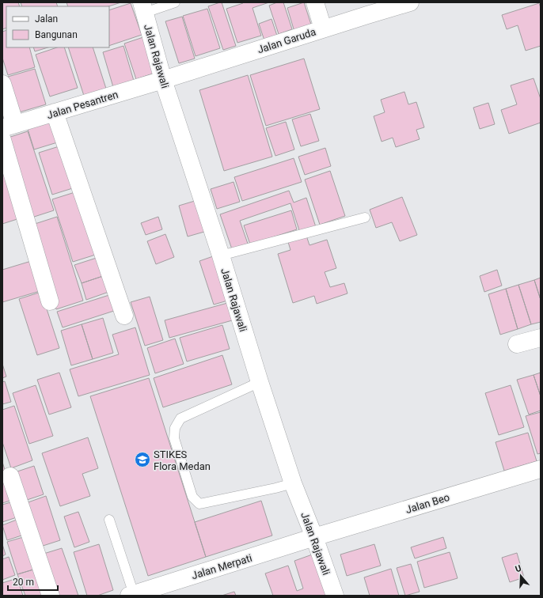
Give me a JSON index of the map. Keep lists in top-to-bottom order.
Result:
{
  "streets": {
    "street": [
      "Jalan Garuda",
      "Jalan Rajawali",
      "Jalan Pesantren",
      "Jalan Beo",
      "Jalan Merpati"
    ]
  },
  "crossings": [
    ["Jalan Garuda", "Jalan Rajawali"],
    ["Jalan Garuda", "Jalan Pesantren"],
    ["Jalan Rajawali", "Jalan Pesantren"],
    ["Jalan Rajawali", "Jalan Beo"],
    ["Jalan Rajawali", "Jalan Merpati"],
    ["Jalan Beo", "Jalan Merpati"]
  ],
  "places": {
    "school or university": ["STIKES Flora Medan"]
  },
  "legend": ["Jalan", "Bangunan"],
  "scale_bar": "20 m",
  "north": "top"
}
